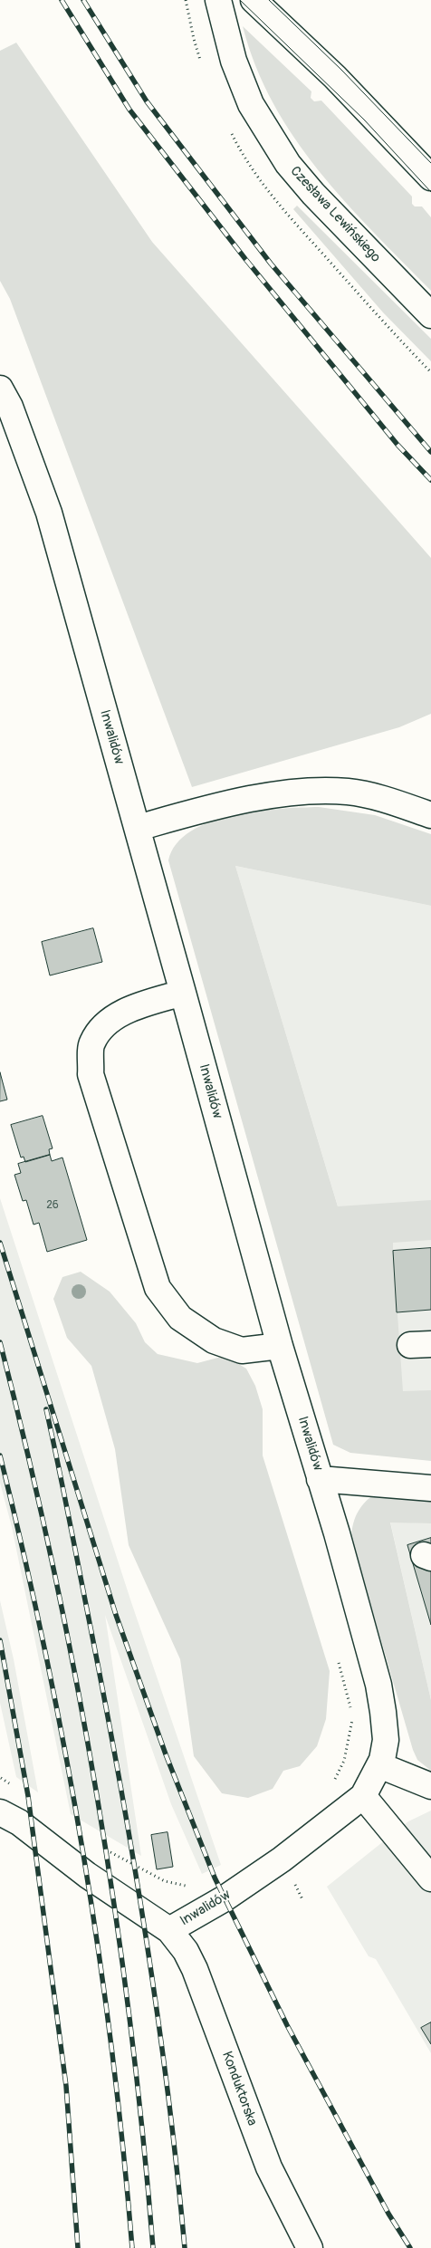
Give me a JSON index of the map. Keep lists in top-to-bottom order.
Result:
{
  "streets": {
    "street": ["Czesława Lewińskiego", "Inwalidów", "Konduktorska"]
  },
  "crossings": [
    ["Inwalidów", "Konduktorska"]
  ],
  "house_numbers": ["26"]
}
